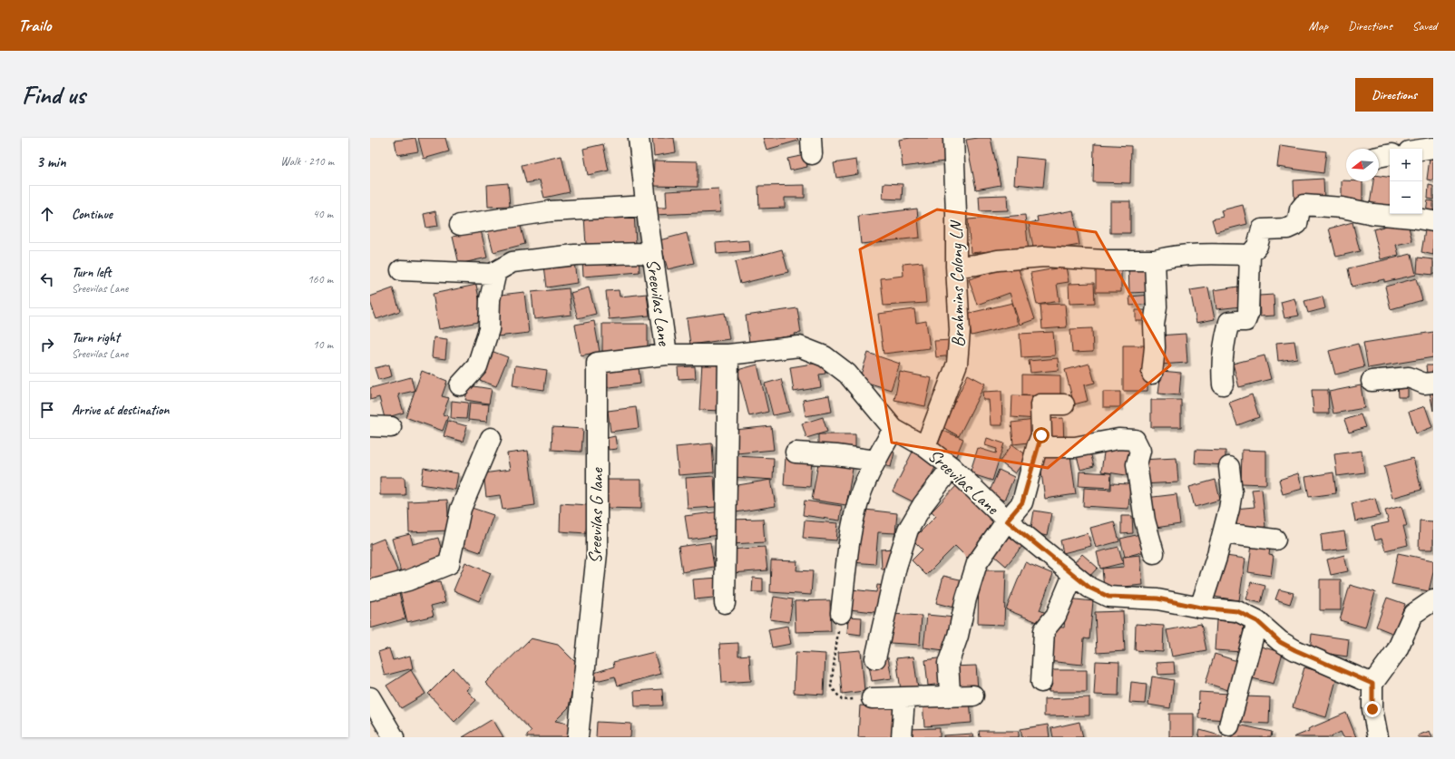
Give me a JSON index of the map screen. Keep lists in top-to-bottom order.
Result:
{
  "streets": {
    "street": ["Brahmins Colony LN", "Sreevilas Lane", "Sreevilas G lane"]
  },
  "crossings": [
    ["Brahmins Colony LN", "Sreevilas Lane"],
    ["Sreevilas Lane", "Sreevilas G lane"]
  ],
  "north": "left",
  "page": {
    "header": "Trailo",
    "nav": ["Map", "Directions", "Saved"],
    "buttons": "Directions",
    "title": "Find us",
    "heading": ["3 min", "Walk · 210 m"],
    "map_buttons": ["+", "−"],
    "list": [
      ["Continue", "40 m"],
      ["Turn left", "Sreevilas Lane", "160 m"],
      ["Turn right", "Sreevilas Lane", "10 m"],
      "Arrive at destination"
    ]
  }
}
